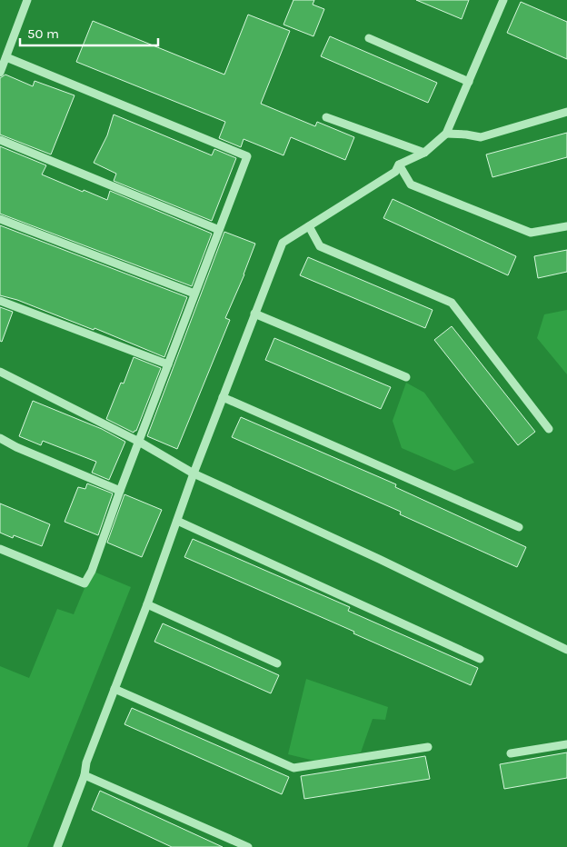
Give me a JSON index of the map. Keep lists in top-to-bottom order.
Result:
{
  "scale_bar": "50 m"
}
